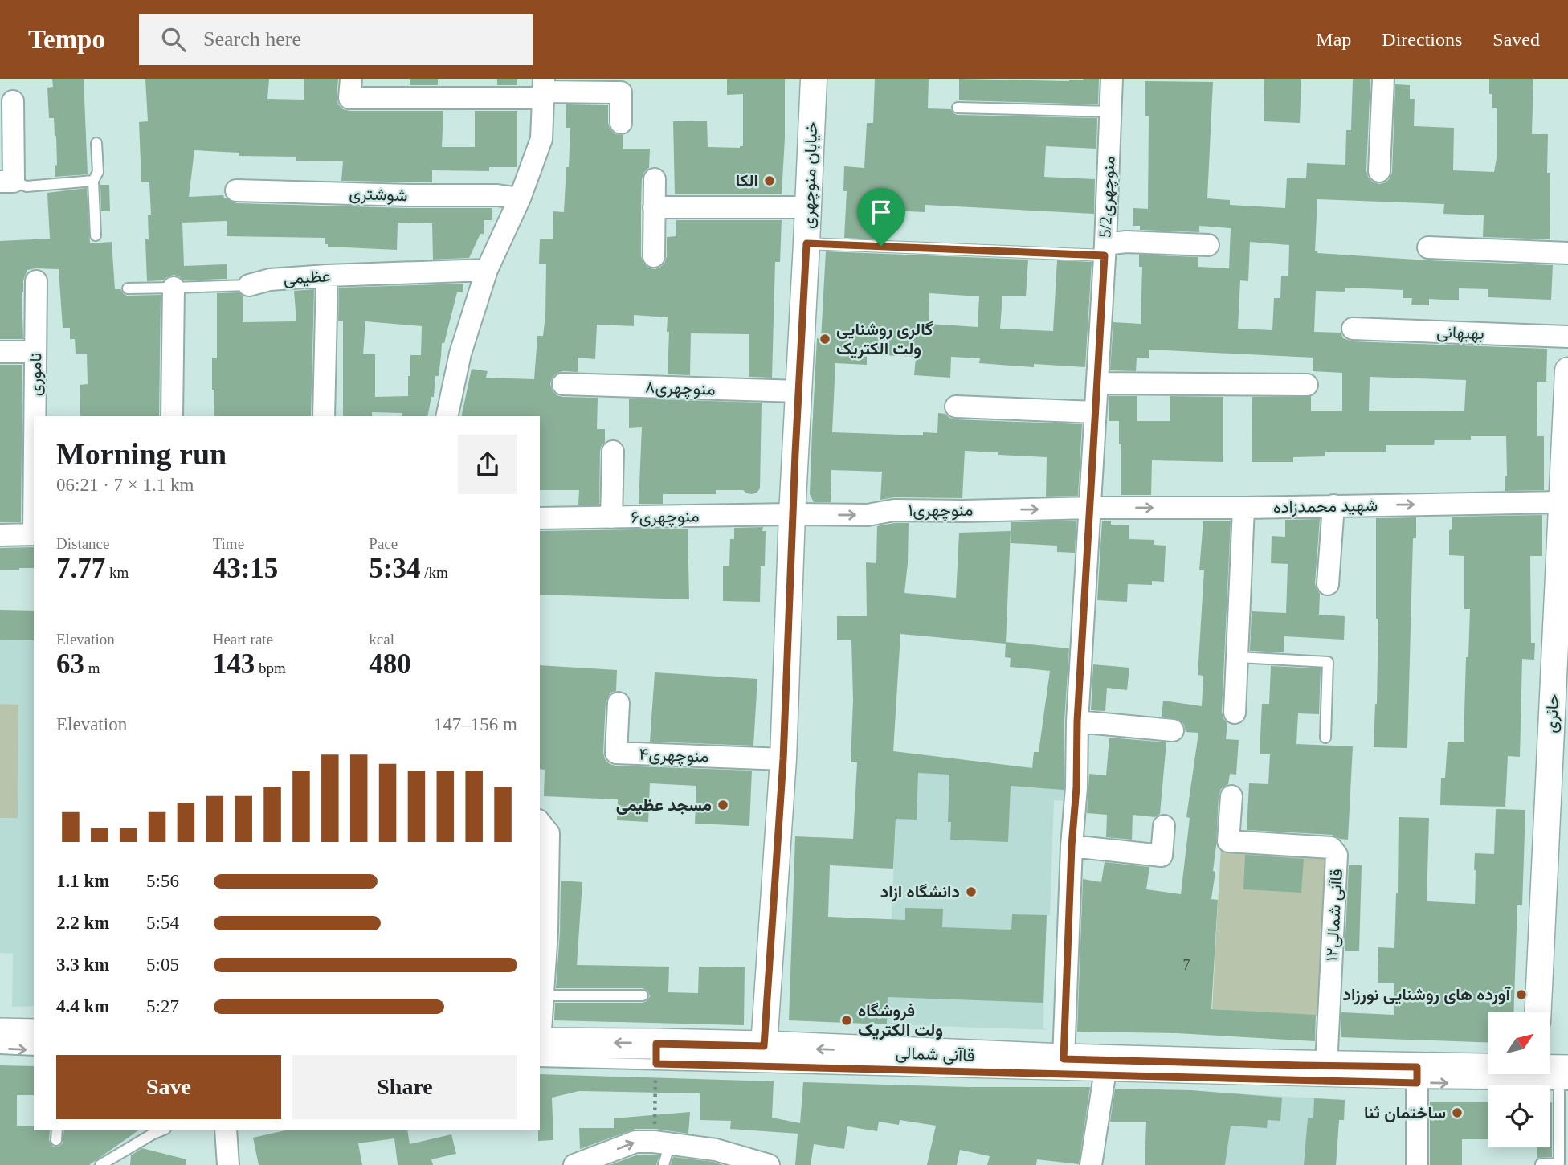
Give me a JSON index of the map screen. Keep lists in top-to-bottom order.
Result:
{
  "streets": {
    "main road": ["قاآنی شمالی"],
    "street": [
      "خیابان منوچهری",
      "شوشتری",
      "5/2منوچهری",
      "عظیمی",
      "بهبهانی",
      "ناموری",
      "منوچهری۸",
      "شهید محمدزاده",
      "منوچهری۱",
      "منوچهری۶",
      "حائری",
      "منوچهری۴",
      "قاآنی شمالی۱۲"
    ]
  },
  "crossings": [
    ["خیابان منوچهری", "منوچهری۸"],
    ["خیابان منوچهری", "منوچهری۱"],
    ["خیابان منوچهری", "منوچهری۶"],
    ["خیابان منوچهری", "منوچهری۴"],
    ["خیابان منوچهری", "قاآنی شمالی"],
    ["5/2منوچهری", "شهید محمدزاده"],
    ["5/2منوچهری", "منوچهری۱"],
    ["5/2منوچهری", "قاآنی شمالی"],
    ["شهید محمدزاده", "منوچهری۱"],
    ["شهید محمدزاده", "حائری"],
    ["منوچهری۱", "منوچهری۶"],
    ["قاآنی شمالی۱۲", "قاآنی شمالی"]
  ],
  "one_way": ["قاآنی شمالی"],
  "places": [
    "الکا",
    "گالری روشنایی ولت الکتریک",
    "مسجد عظیمی",
    "دانشگاه ازاد",
    "آورده های روشنایی نورزاد",
    "فروشگاه ولت الکتریک",
    "ساختمان ثنا"
  ],
  "house_numbers": ["7"],
  "north": "top right",
  "page": {
    "header": "Tempo",
    "search": "Search here",
    "nav": ["Map", "Directions", "Saved"],
    "heading": ["Morning run", "06:21 · 7 × 1.1 km"],
    "stats": [
      ["Distance", "7.77 km"],
      ["Time", "43:15"],
      ["Pace", "5:34 /km"],
      ["Elevation", "63 m"],
      ["Heart rate", "143 bpm"],
      ["kcal", "480"]
    ],
    "chart": ["Elevation", "147–156 m"],
    "list": [
      {
        "name": "1.1 km",
        "note": "5:56"
      },
      {
        "name": "2.2 km",
        "note": "5:54"
      },
      {
        "name": "3.3 km",
        "note": "5:05"
      },
      {
        "name": "4.4 km",
        "note": "5:27"
      }
    ],
    "buttons": ["Save", "Share"]
  }
}
